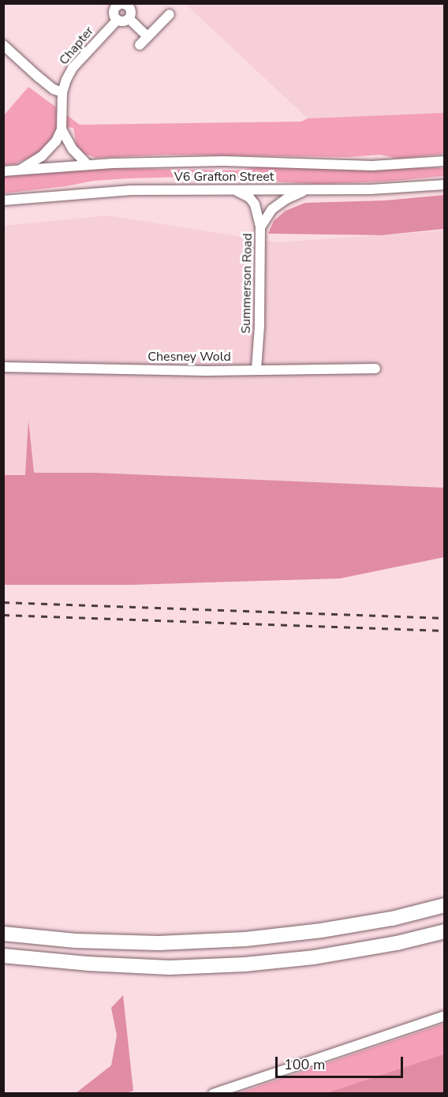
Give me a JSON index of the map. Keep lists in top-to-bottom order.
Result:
{
  "streets": {
    "street": [
      "Chapter",
      "V6 Grafton Street",
      "Summerson Road",
      "Chesney Wold"
    ]
  },
  "crossings": [
    ["V6 Grafton Street", "Summerson Road"],
    ["Summerson Road", "Chesney Wold"]
  ],
  "scale_bar": "100 m"
}
